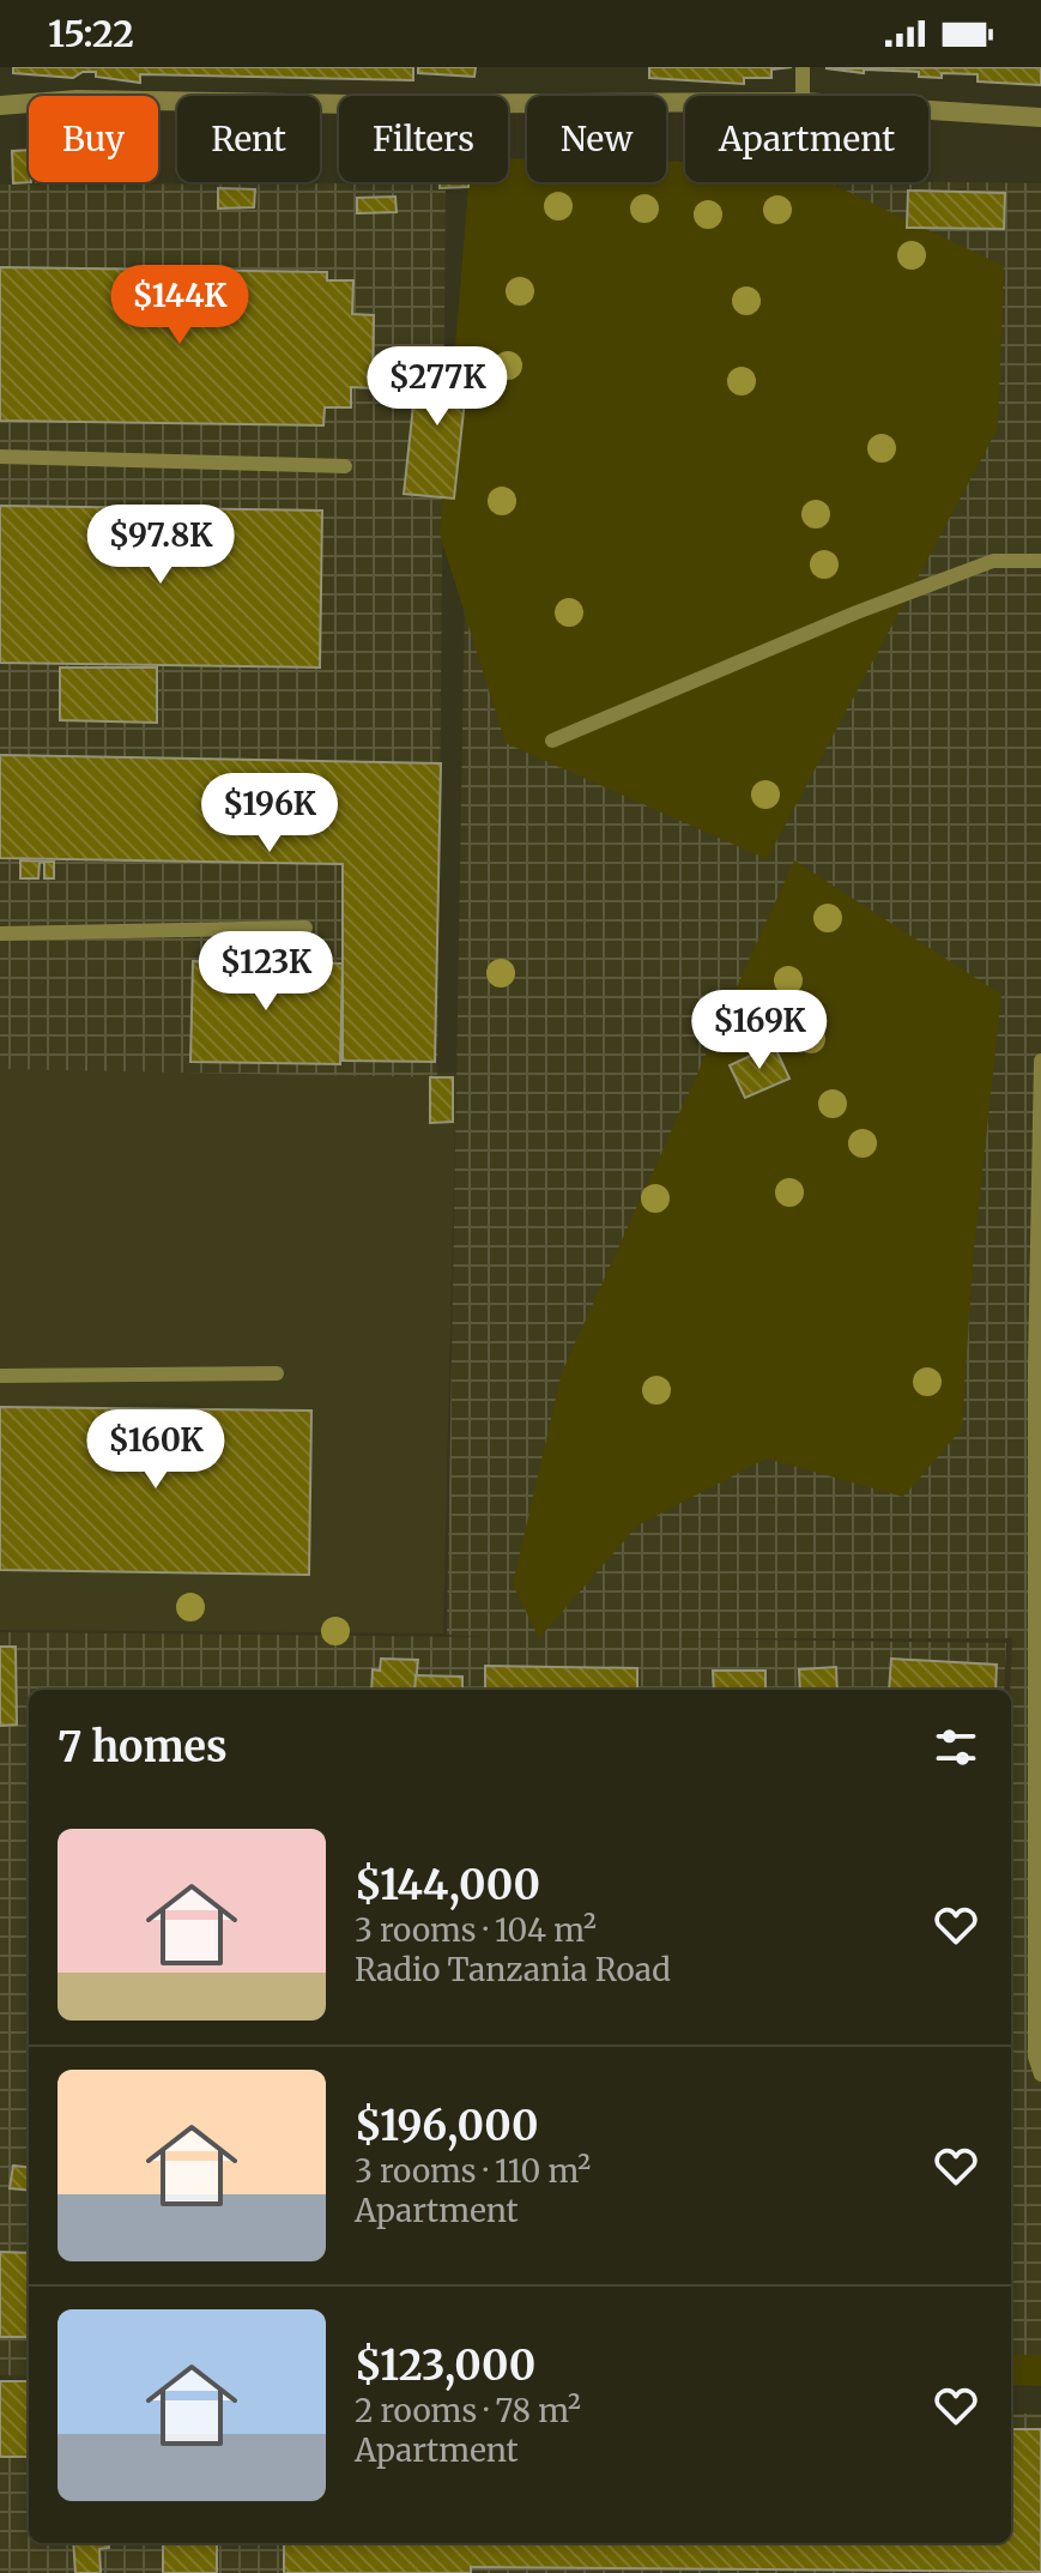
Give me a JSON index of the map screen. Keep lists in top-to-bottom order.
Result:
{
  "page": {
    "status": "15:22",
    "chip": [
      "Buy",
      "Rent",
      "Filters",
      "New",
      "Apartment"
    ],
    "price": [
      "$144K",
      "$277K",
      "$97.8K",
      "$196K",
      "$123K",
      "$169K",
      "$160K"
    ],
    "heading": "7 homes",
    "list": [
      {
        "name": "$144,000",
        "note": "3 rooms · 104 m² · Radio Tanzania Road"
      },
      {
        "name": "$196,000",
        "note": "3 rooms · 110 m² · Apartment"
      },
      {
        "name": "$123,000",
        "note": "2 rooms · 78 m² · Apartment"
      }
    ]
  }
}
